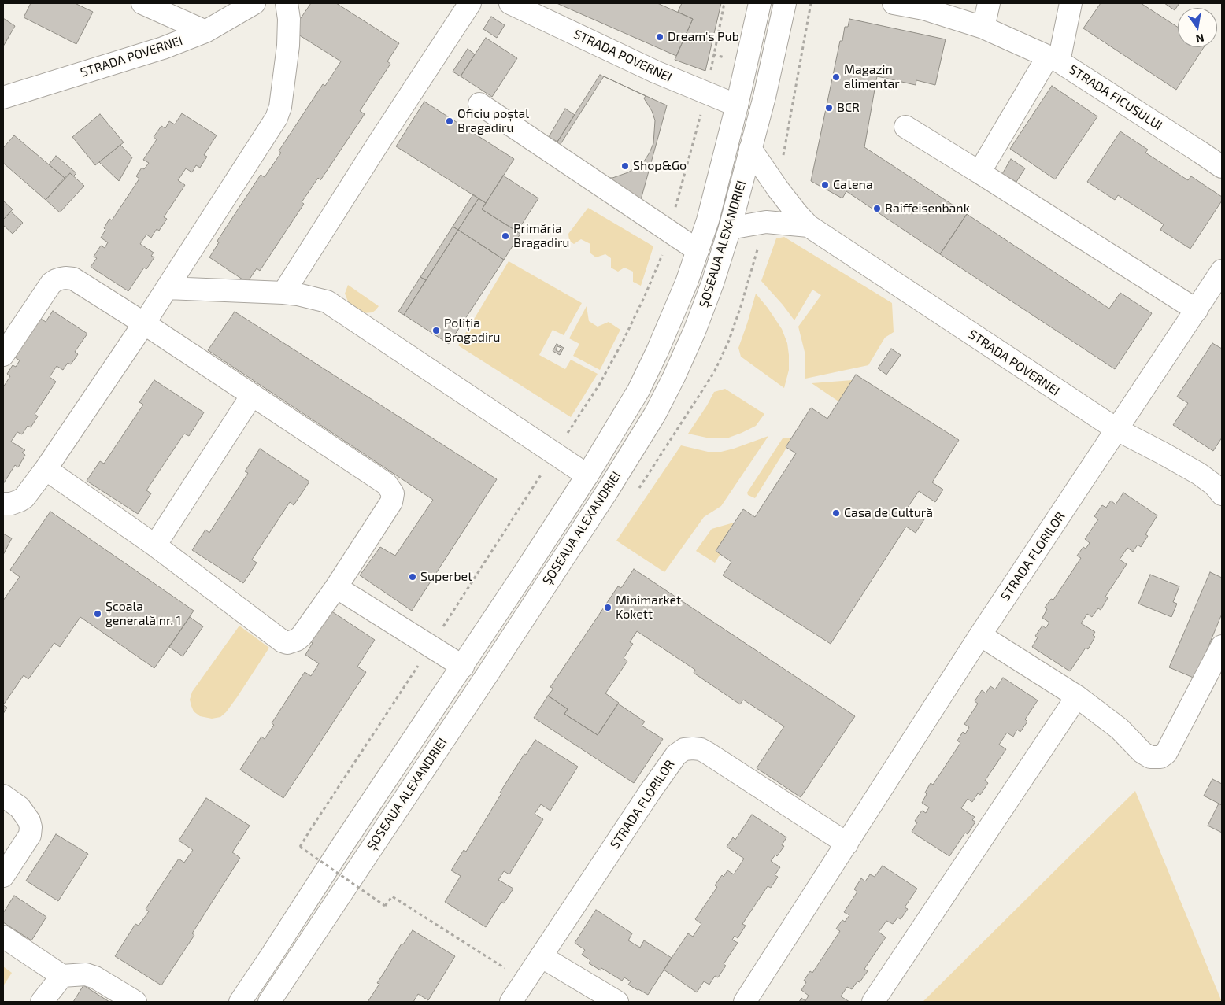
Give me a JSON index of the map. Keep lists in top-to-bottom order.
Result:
{
  "streets": {
    "main road": [
      "STRADA POVERNEI",
      "STRADA FICUSULUI",
      "ȘOSEAUA ALEXANDRIEI",
      "STRADA FLORILOR"
    ]
  },
  "crossings": [
    ["STRADA POVERNEI", "ȘOSEAUA ALEXANDRIEI"],
    ["STRADA POVERNEI", "STRADA FLORILOR"]
  ],
  "places": [
    "Dream's Pub",
    "Magazin alimentar",
    "BCR",
    "Oficiu poștal Bragadiru",
    "Shop&Go",
    "Catena",
    "Raiffeisenbank",
    "Primăria Bragadiru",
    "Poliția Bragadiru",
    "Casa de Cultură",
    "Superbet",
    "Minimarket Kokett",
    "Școala generală nr. 1"
  ],
  "north": "bottom"
}
